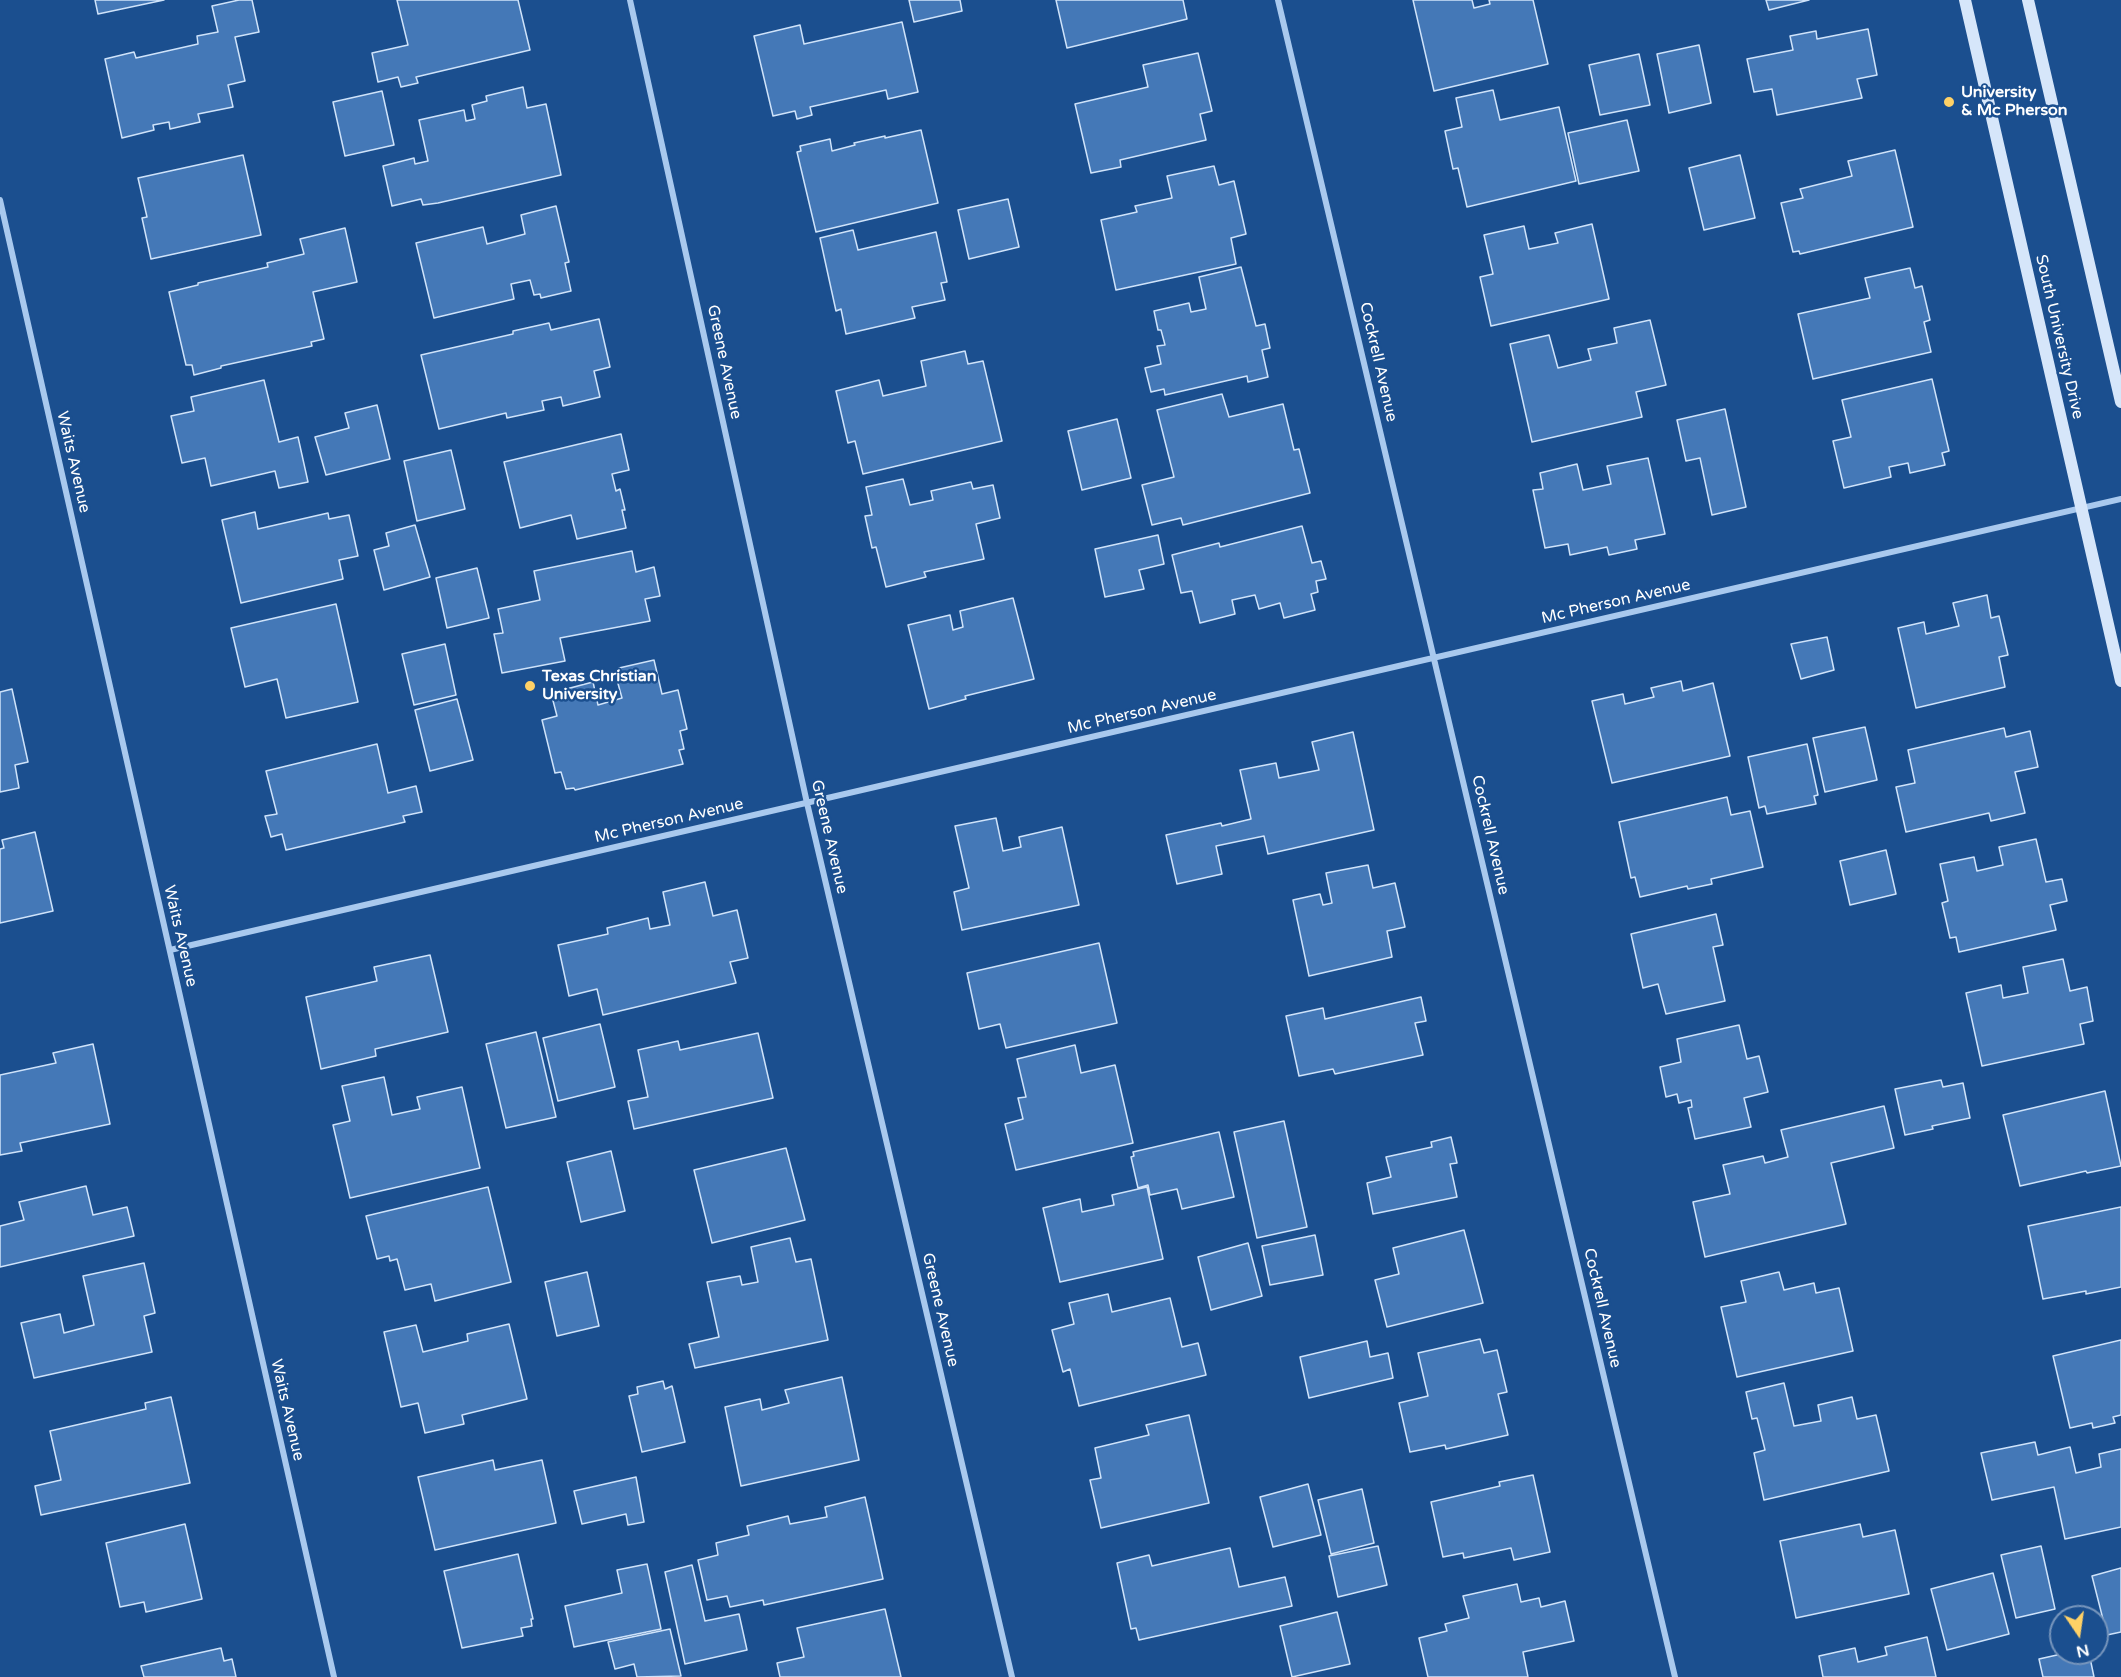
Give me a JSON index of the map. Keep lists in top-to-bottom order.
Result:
{
  "streets": {
    "main road": ["South University Drive"],
    "street": [
      "Greene Avenue",
      "Cockrell Avenue",
      "Waits Avenue",
      "Mc Pherson Avenue"
    ]
  },
  "crossings": [
    ["South University Drive", "Mc Pherson Avenue"],
    ["Greene Avenue", "Mc Pherson Avenue"],
    ["Cockrell Avenue", "Mc Pherson Avenue"],
    ["Waits Avenue", "Mc Pherson Avenue"]
  ],
  "places": ["University & Mc Pherson", "Texas Christian University"],
  "north": "bottom"
}
